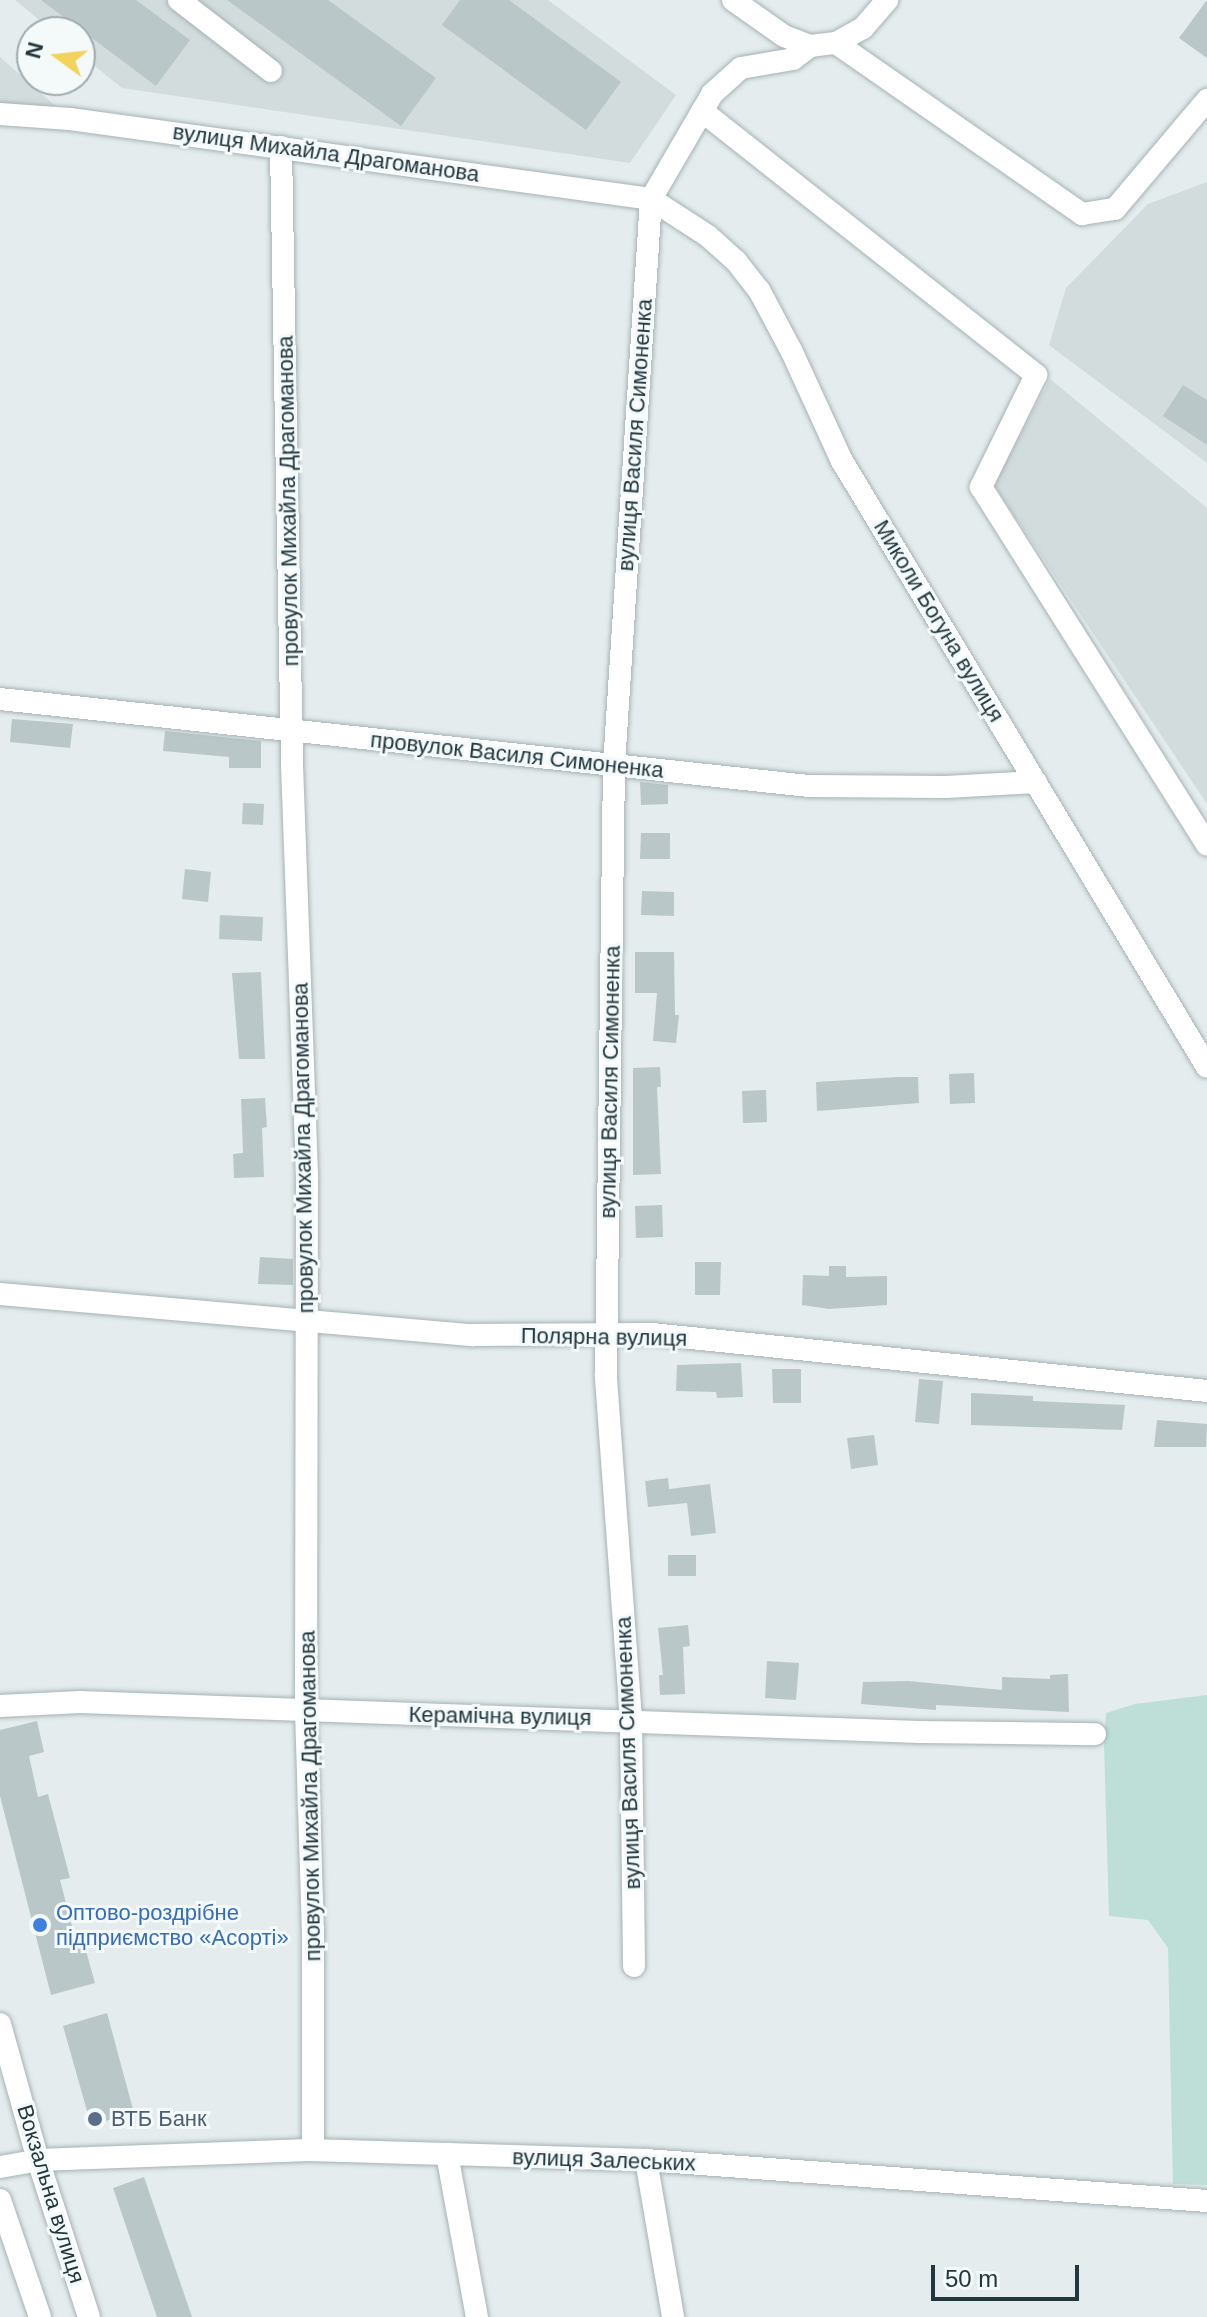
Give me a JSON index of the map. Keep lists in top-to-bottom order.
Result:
{
  "streets": {
    "street": [
      "вулиця Михайла Драгоманова",
      "вулиця Василя Симоненка",
      "провулок Михайла Драгоманова",
      "Миколи Богуна вулиця",
      "провулок Василя Симоненка",
      "Полярна вулиця",
      "Керамічна вулиця",
      "вулиця Залеських",
      "Вокзальна вулиця"
    ]
  },
  "crossings": [
    ["вулиця Михайла Драгоманова", "вулиця Василя Симоненка"],
    ["вулиця Михайла Драгоманова", "провулок Михайла Драгоманова"],
    ["вулиця Михайла Драгоманова", "Миколи Богуна вулиця"],
    ["вулиця Василя Симоненка", "Миколи Богуна вулиця"],
    ["вулиця Василя Симоненка", "провулок Василя Симоненка"],
    ["вулиця Василя Симоненка", "Полярна вулиця"],
    ["вулиця Василя Симоненка", "Керамічна вулиця"],
    ["провулок Михайла Драгоманова", "провулок Василя Симоненка"],
    ["провулок Михайла Драгоманова", "Полярна вулиця"],
    ["провулок Михайла Драгоманова", "Керамічна вулиця"],
    ["провулок Михайла Драгоманова", "вулиця Залеських"],
    ["Миколи Богуна вулиця", "провулок Василя Симоненка"],
    ["вулиця Залеських", "Вокзальна вулиця"]
  ],
  "places": ["Оптово-роздрібне підприємство «Асортi»", "ВТБ Банк"],
  "scale_bar": "50 m",
  "north": "left"
}
